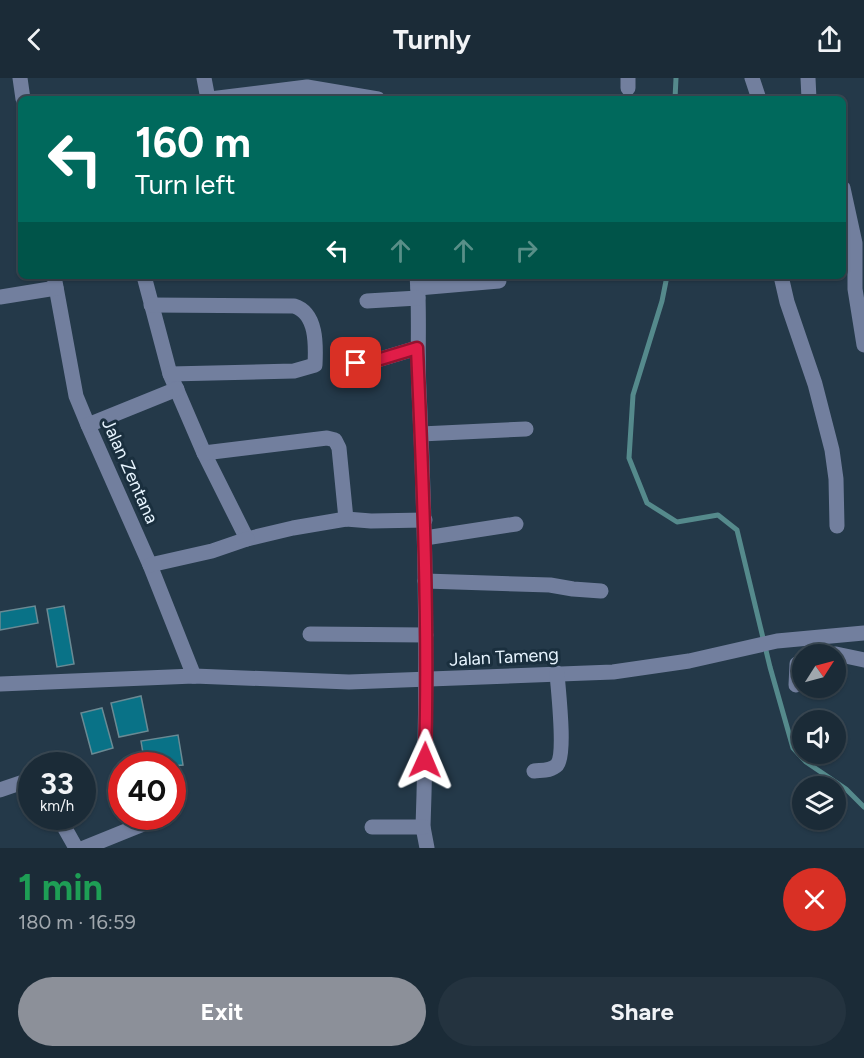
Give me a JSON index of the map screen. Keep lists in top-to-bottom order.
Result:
{
  "streets": {
    "street": ["Jalan Zentana", "Jalan Tameng"]
  },
  "crossings": [
    ["Jalan Zentana", "Jalan Tameng"]
  ],
  "north": "top right",
  "page": {
    "header": "Turnly",
    "turn": ["160 m", "Turn left"],
    "speed": "33 km/h",
    "limit": "40",
    "heading": ["1 min", "180 m · 16:59"],
    "buttons": ["Exit", "Share"]
  }
}
